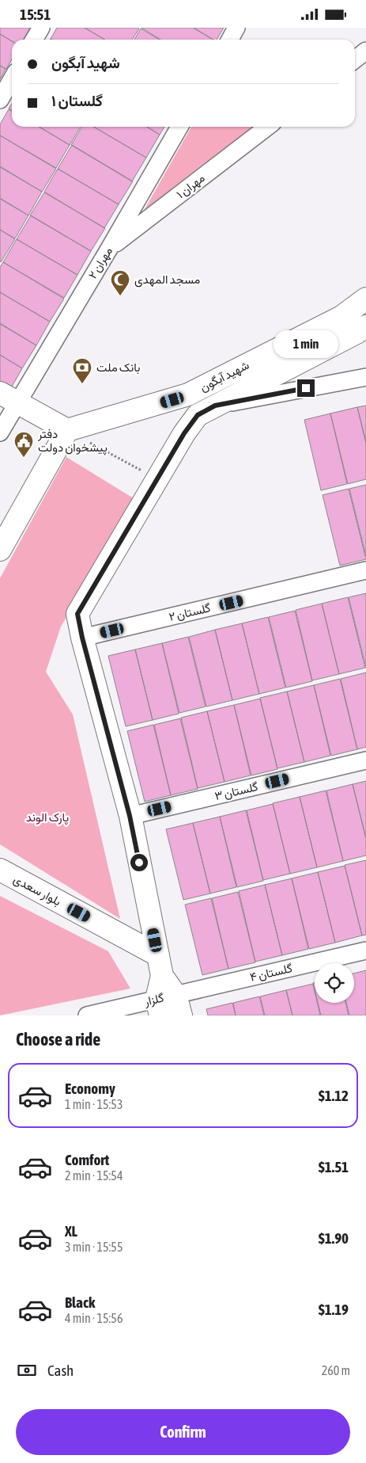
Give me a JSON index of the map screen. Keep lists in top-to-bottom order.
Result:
{
  "streets": {
    "main road": ["شهید آبگون", "بلوار سعدی"],
    "street": [
      "۱ مهران",
      "مهران ۲",
      "گلستان ۲",
      "گلستان ۳",
      "گلستان ۴",
      "گلزار"
    ]
  },
  "crossings": [
    ["۱ مهران", "مهران ۲"],
    ["شهید آبگون", "گلستان ۲"],
    ["شهید آبگون", "گلستان ۳"],
    ["شهید آبگون", "بلوار سعدی"],
    ["گلستان ۴", "گلزار"]
  ],
  "parks": ["پارک الوند"],
  "places": {
    "mosque": ["مسجد المهدی"],
    "bank": ["بانک ملت"],
    "public building": ["دفتر پیشخوان دولت"]
  },
  "page": {
    "status": "15:51",
    "banner": ["شهید آبگون", "گلستان ۱"],
    "bubble": "1 min",
    "heading": "Choose a ride",
    "list": [
      {
        "name": "Economy",
        "note": "1 min · 15:53",
        "value": "$1.12"
      },
      {
        "name": "Comfort",
        "note": "2 min · 15:54",
        "value": "$1.51"
      },
      {
        "name": "XL",
        "note": "3 min · 15:55",
        "value": "$1.90"
      },
      {
        "name": "Black",
        "note": "4 min · 15:56",
        "value": "$1.19"
      }
    ],
    "pay": ["Cash", "260 m"],
    "buttons": "Confirm"
  }
}
